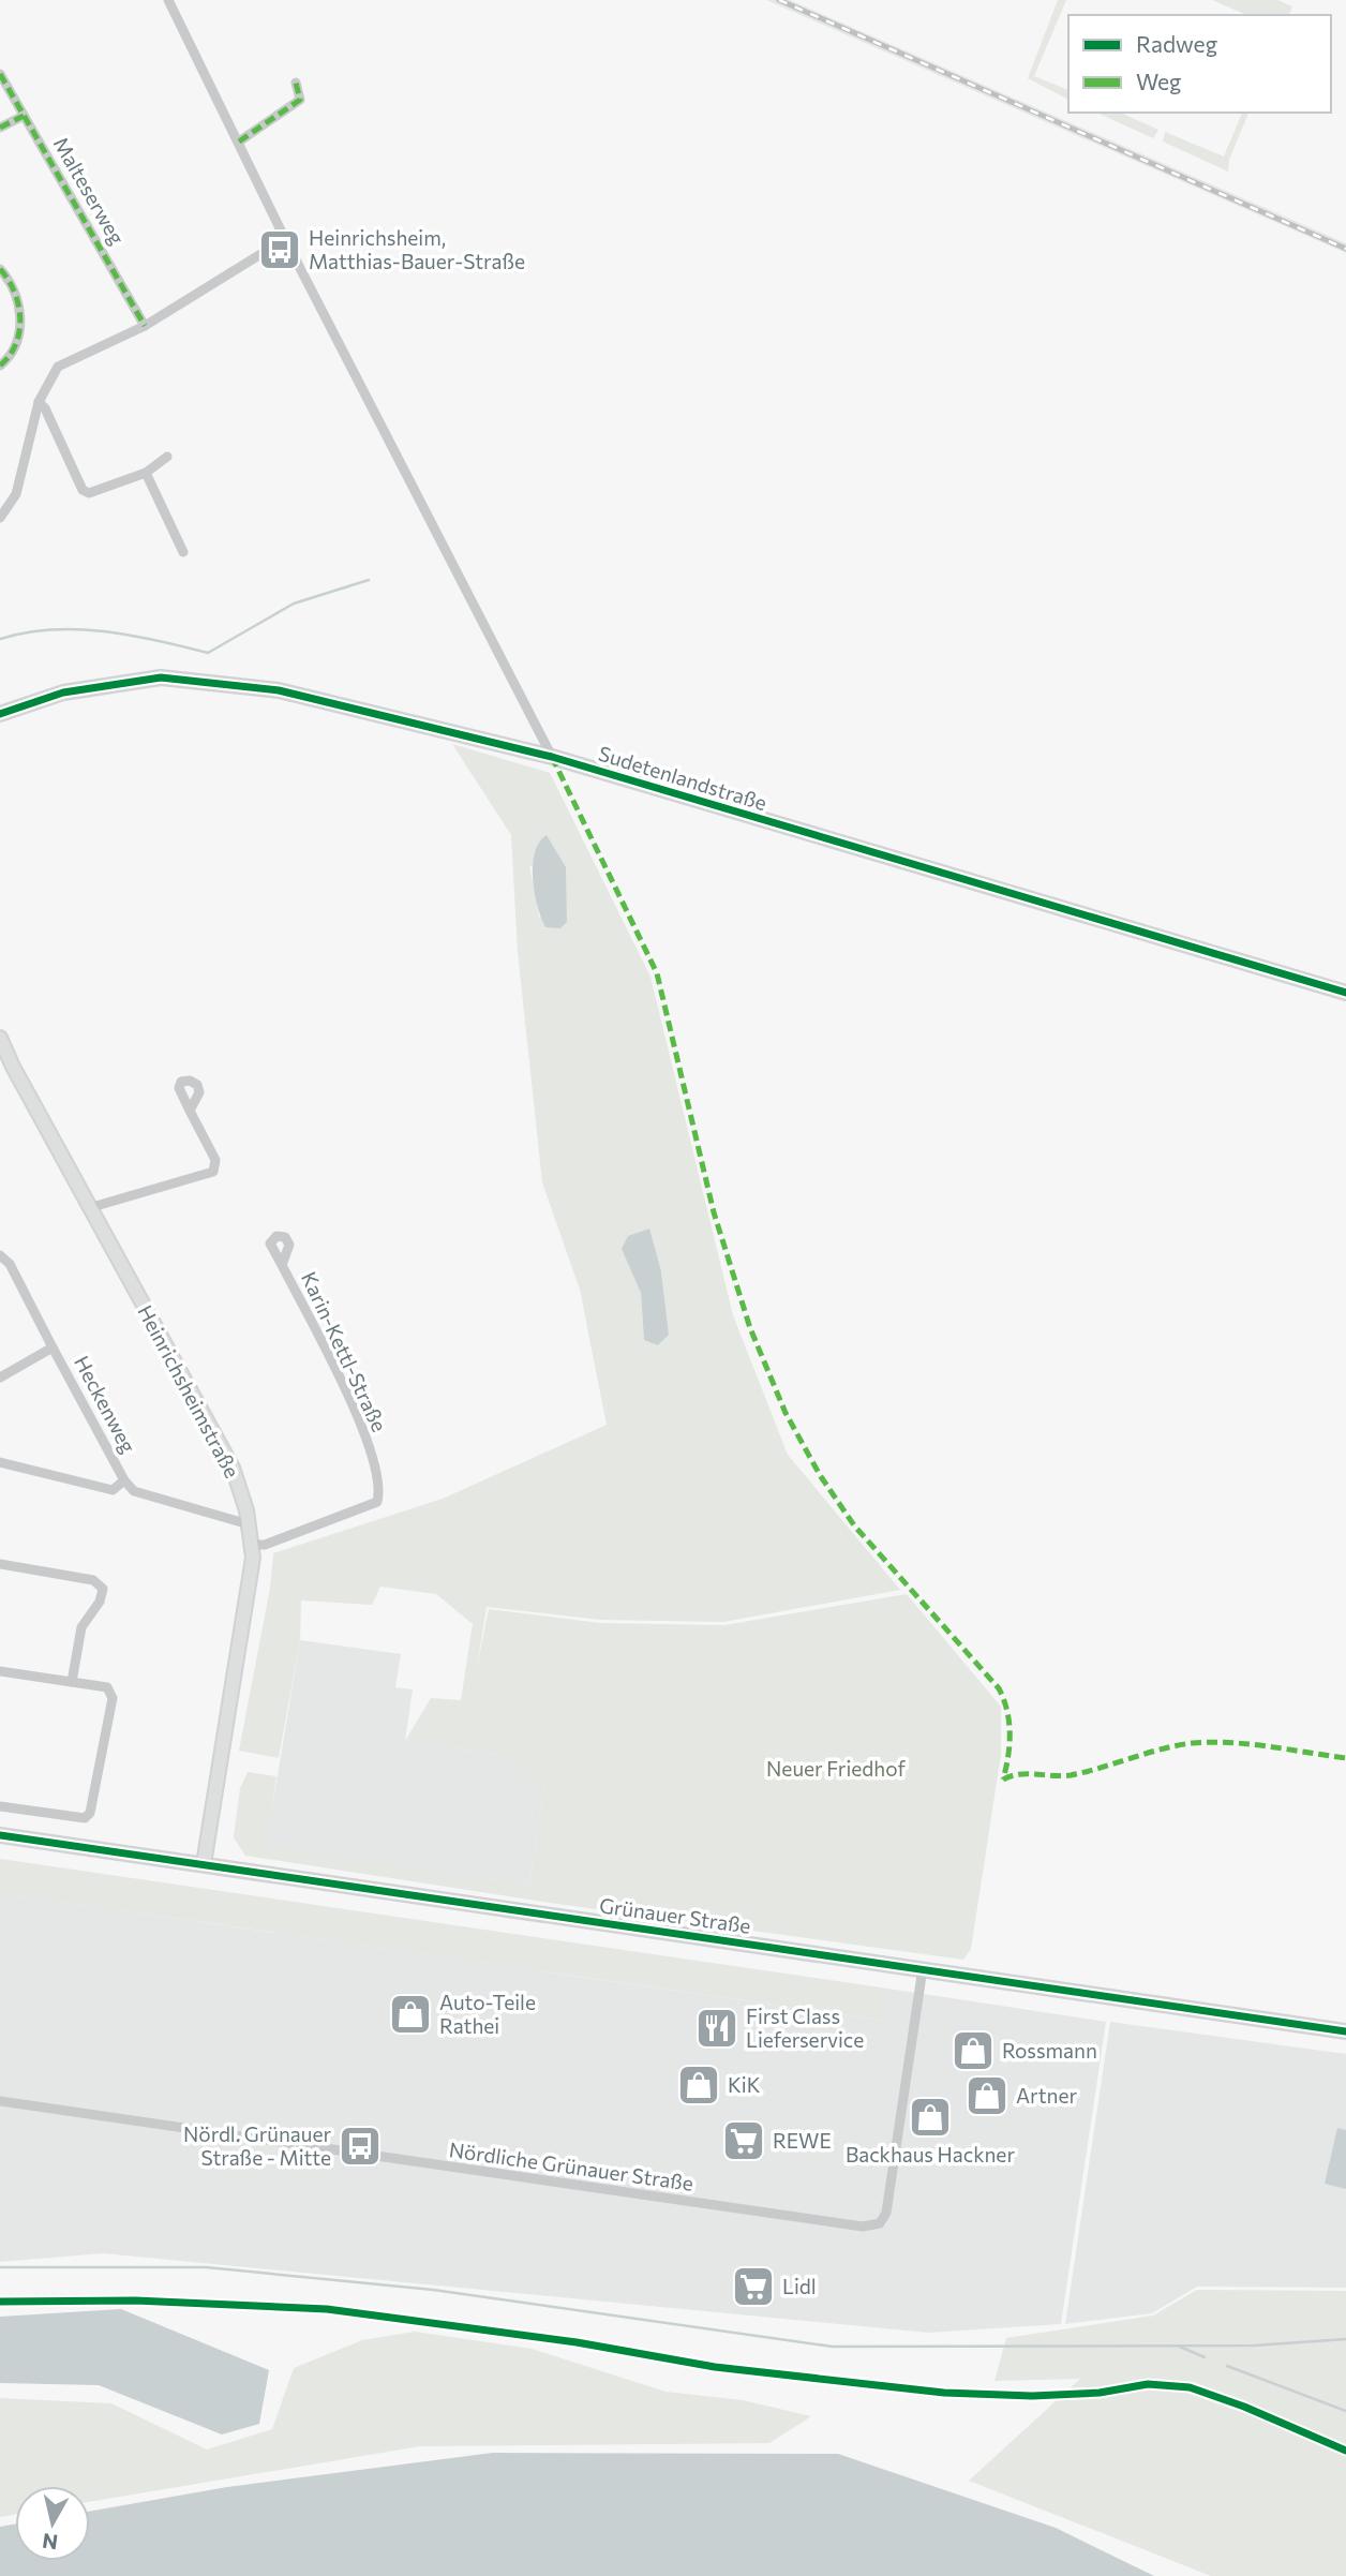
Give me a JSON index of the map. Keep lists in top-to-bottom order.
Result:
{
  "streets": {
    "street": [
      "Malteserweg",
      "Sudetenlandstraße",
      "Karin-Kettl-Straße",
      "Heinrichsheimstraße",
      "Heckenweg",
      "Grünauer Straße",
      "Nördliche Grünauer Straße"
    ]
  },
  "crossings": [
    ["Karin-Kettl-Straße", "Heinrichsheimstraße"],
    ["Heinrichsheimstraße", "Heckenweg"],
    ["Heinrichsheimstraße", "Grünauer Straße"],
    ["Grünauer Straße", "Nördliche Grünauer Straße"]
  ],
  "parks": ["Neuer Friedhof"],
  "places": {
    "bus stop": ["Heinrichsheim, Matthias-Bauer-Straße", "Nördl. Grünauer Straße - Mitte"],
    "shop": [
      "Auto-Teile Rathei",
      "Rossmann",
      "KiK",
      "Artner",
      "Backhaus Hackner"
    ],
    "restaurant": ["First Class Lieferservice"],
    "supermarket": ["REWE", "Lidl"]
  },
  "legend": ["Radweg", "Weg"],
  "north": "bottom"
}
